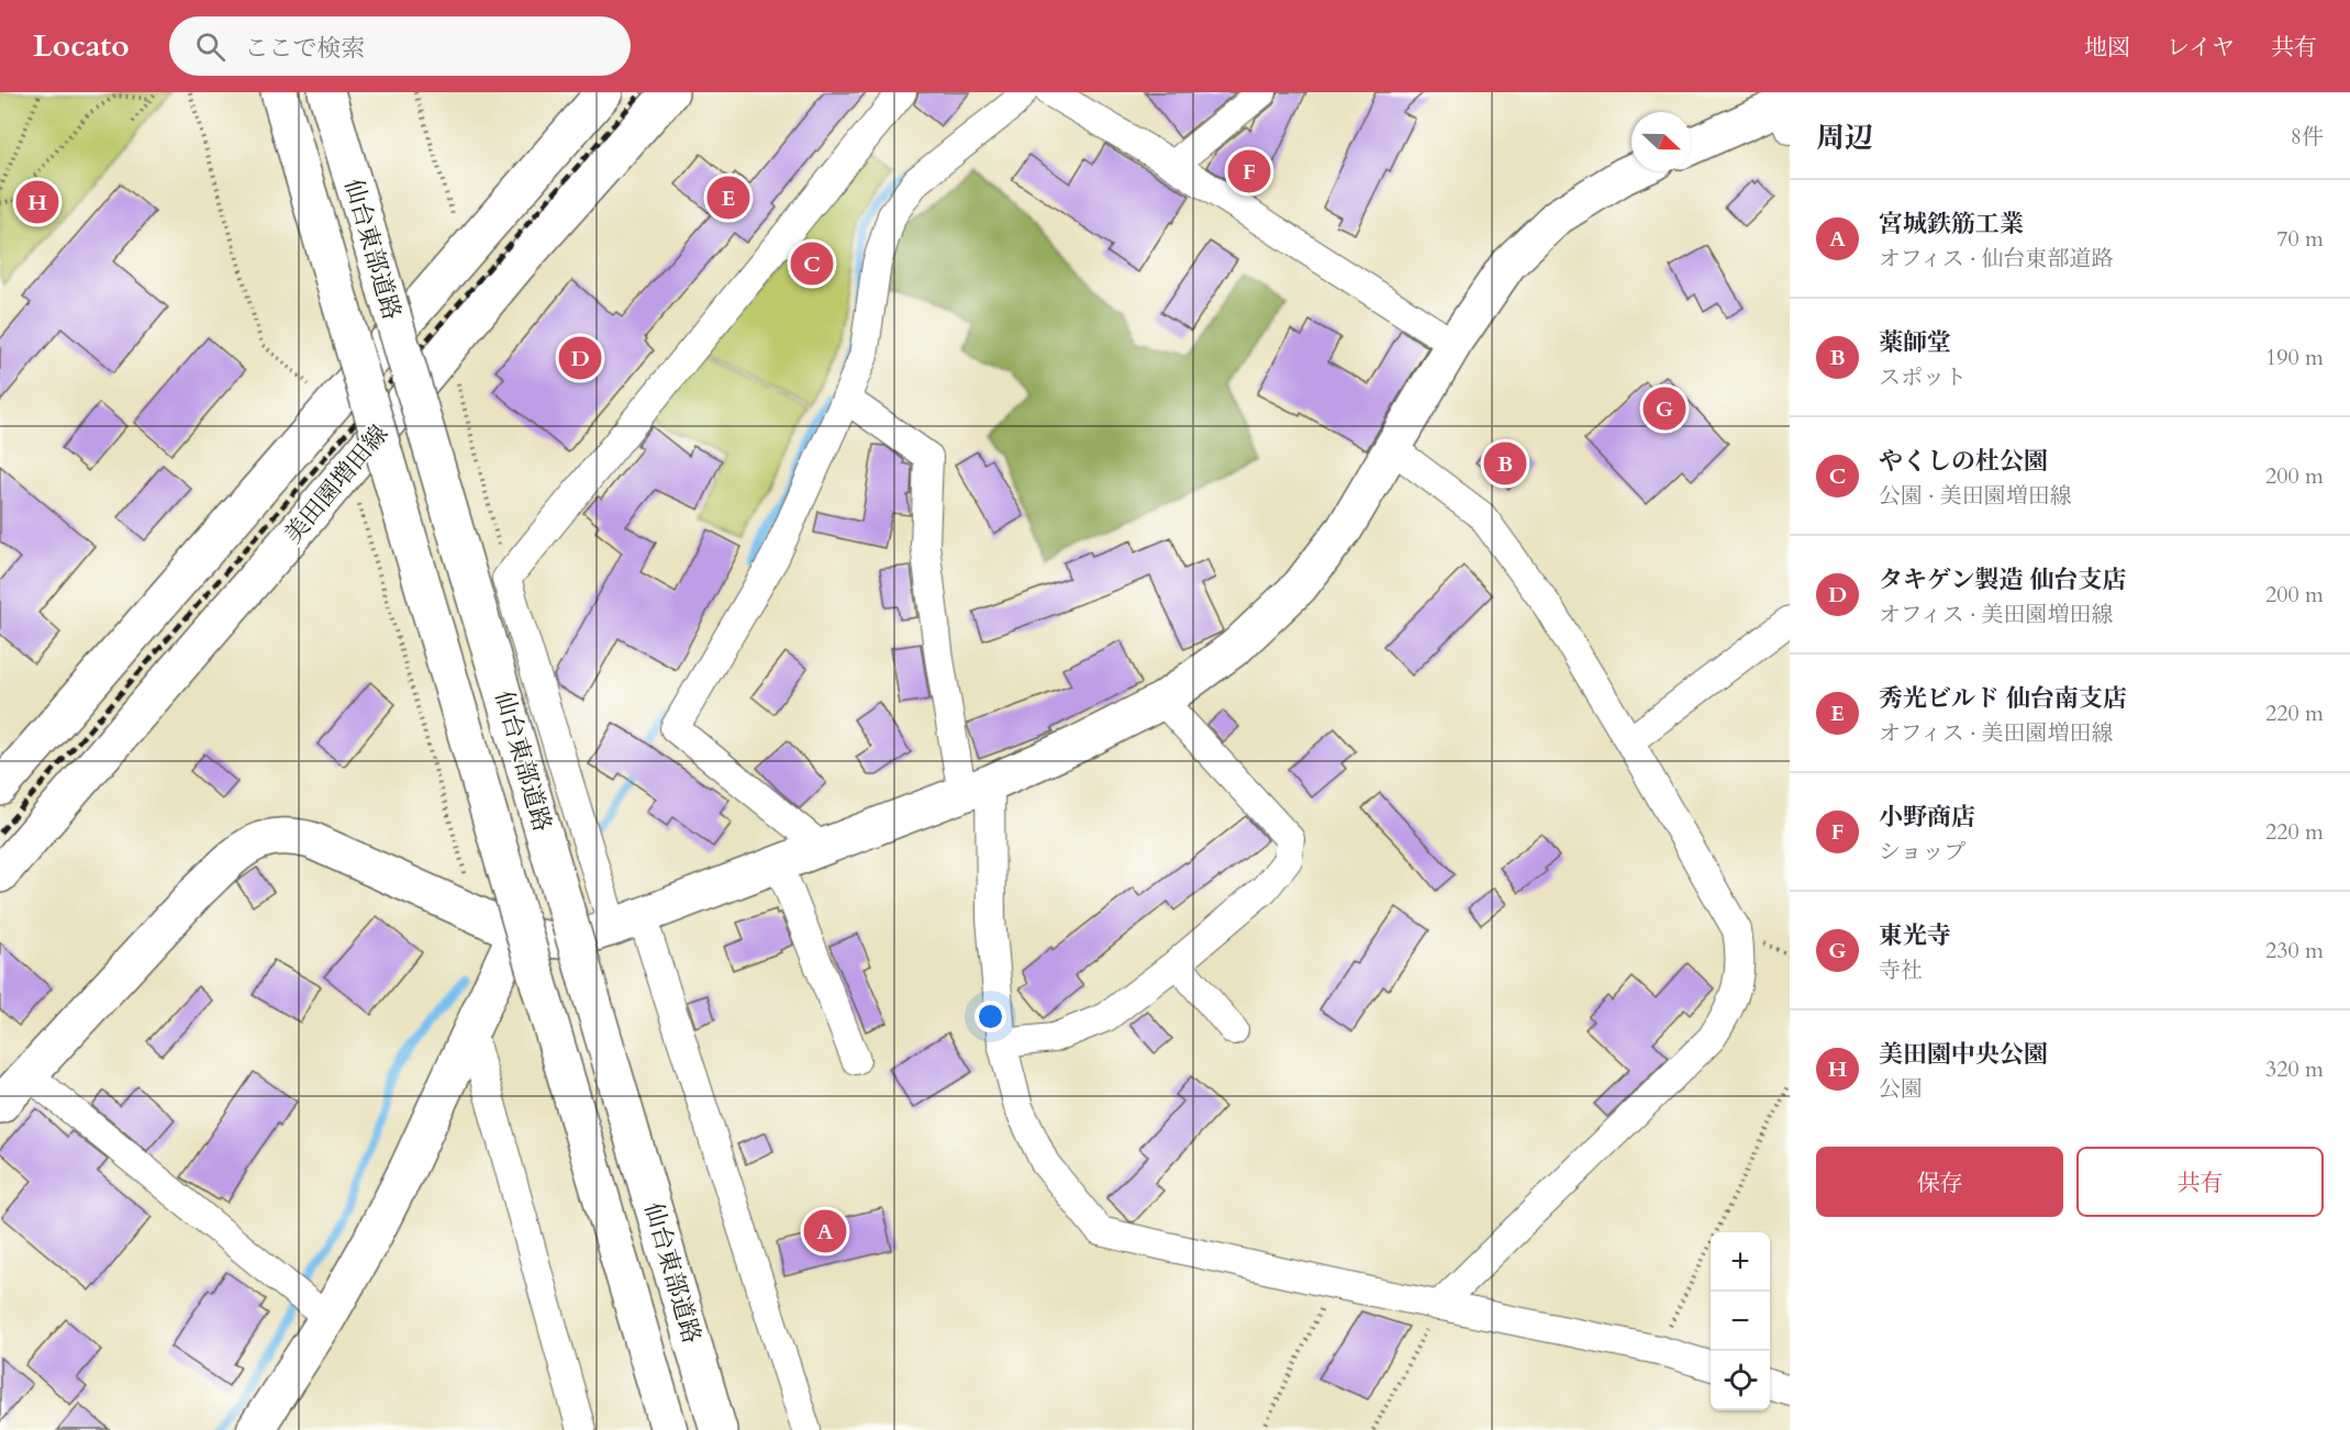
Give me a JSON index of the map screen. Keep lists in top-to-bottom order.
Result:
{
  "streets": {
    "main road": ["仙台東部道路", "美田園増田線"]
  },
  "north": "right",
  "page": {
    "header": "Locato",
    "search": "ここで検索",
    "nav": ["地図", "レイヤ", "共有"],
    "heading": ["周辺", "8件"],
    "pins": [
      "F",
      "E",
      "H",
      "C",
      "D",
      "G",
      "B",
      "A"
    ],
    "list": [
      {
        "mark": "A",
        "name": "宮城鉄筋工業",
        "note": "オフィス · 仙台東部道路",
        "value": "70 m"
      },
      {
        "mark": "B",
        "name": "薬師堂",
        "note": "スポット",
        "value": "190 m"
      },
      {
        "mark": "C",
        "name": "やくしの杜公園",
        "note": "公園 · 美田園増田線",
        "value": "200 m"
      },
      {
        "mark": "D",
        "name": "タキゲン製造 仙台支店",
        "note": "オフィス · 美田園増田線",
        "value": "200 m"
      },
      {
        "mark": "E",
        "name": "秀光ビルド 仙台南支店",
        "note": "オフィス · 美田園増田線",
        "value": "220 m"
      },
      {
        "mark": "F",
        "name": "小野商店",
        "note": "ショップ",
        "value": "220 m"
      },
      {
        "mark": "G",
        "name": "東光寺",
        "note": "寺社",
        "value": "230 m"
      },
      {
        "mark": "H",
        "name": "美田園中央公園",
        "note": "公園",
        "value": "320 m"
      }
    ],
    "buttons": ["保存", "共有"],
    "map_buttons": ["+", "−"]
  }
}
